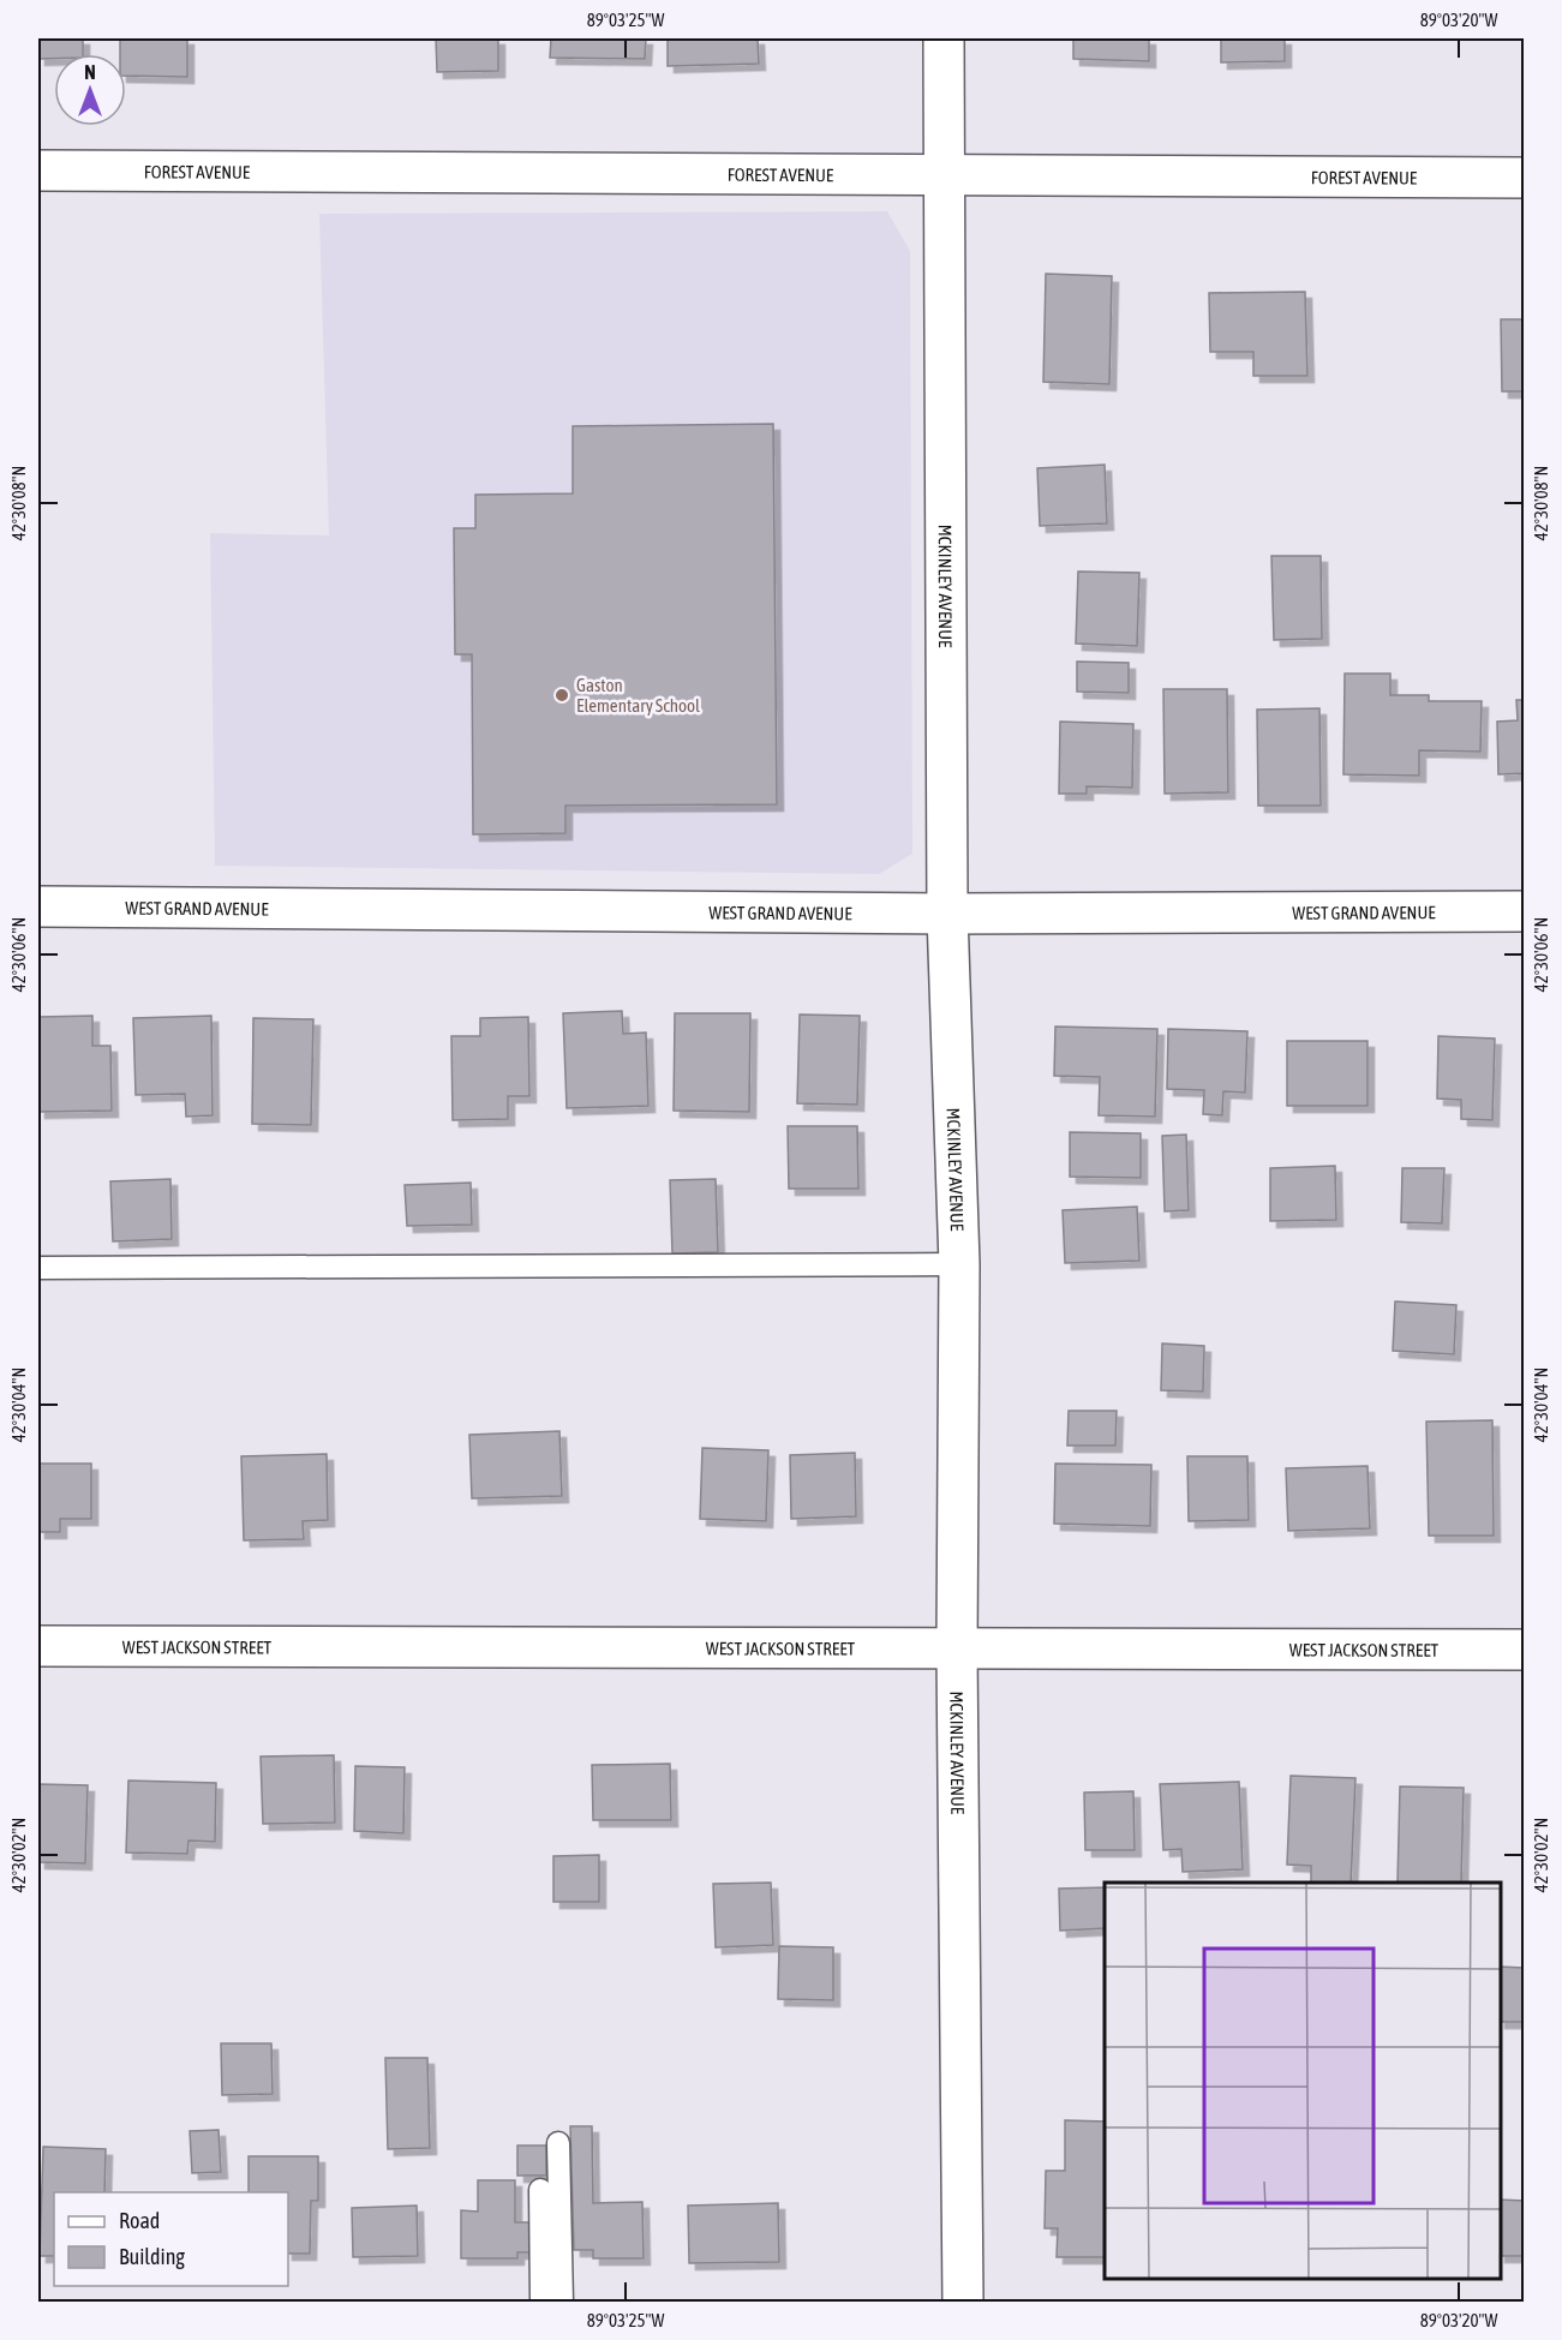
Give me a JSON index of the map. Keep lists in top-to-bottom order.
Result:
{
  "streets": {
    "street": [
      "FOREST AVENUE",
      "MCKINLEY AVENUE",
      "WEST GRAND AVENUE",
      "WEST JACKSON STREET"
    ]
  },
  "crossings": [
    ["FOREST AVENUE", "MCKINLEY AVENUE"],
    ["MCKINLEY AVENUE", "WEST GRAND AVENUE"],
    ["MCKINLEY AVENUE", "WEST JACKSON STREET"]
  ],
  "places": ["Gaston Elementary School"],
  "legend": ["Road", "Building"],
  "north": "top",
  "coordinates": [
    "89°03'25\"W",
    "89°03'20\"W",
    "42°30'08\"N",
    "42°30'06\"N",
    "42°30'04\"N",
    "42°30'02\"N"
  ]
}
